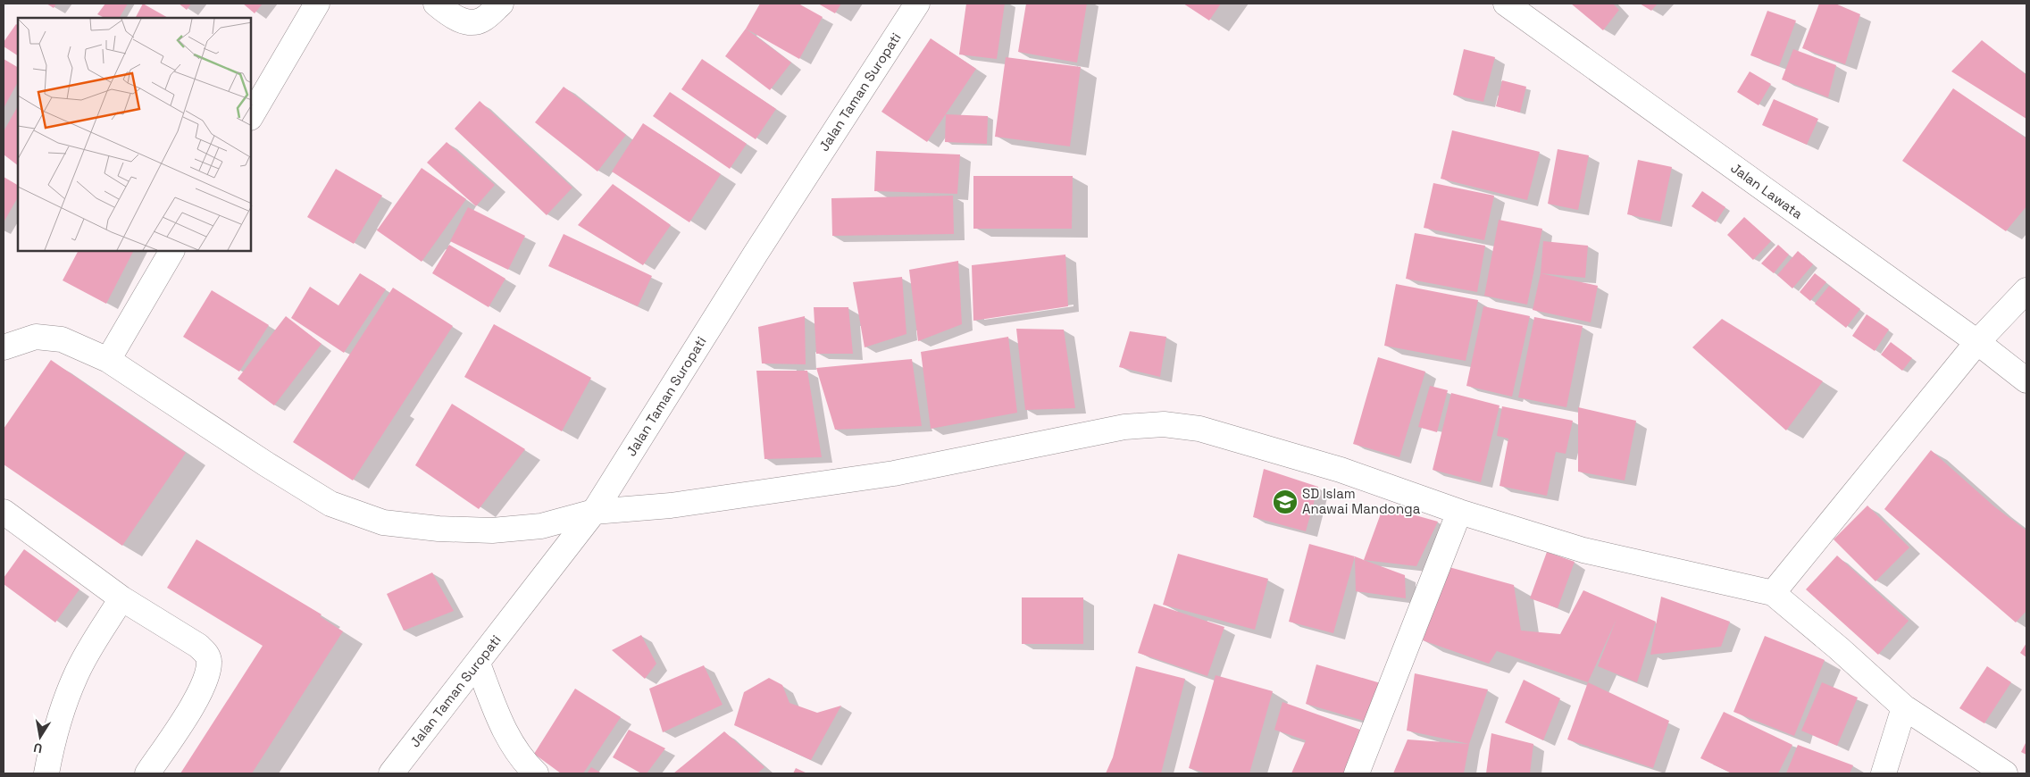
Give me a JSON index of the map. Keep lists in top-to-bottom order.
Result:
{
  "streets": {
    "street": ["Jalan Taman Suropati", "Jalan Lawata"]
  },
  "places": {
    "school or university": ["SD Islam Anawai Mandonga"]
  },
  "north": "bottom"
}
